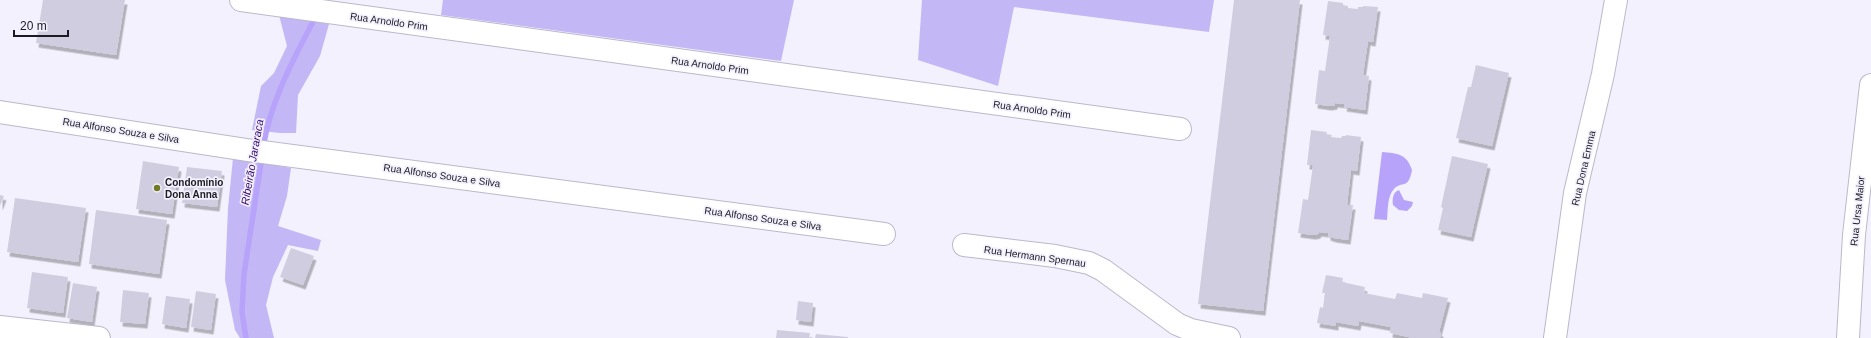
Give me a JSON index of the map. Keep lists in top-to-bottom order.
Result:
{
  "streets": {
    "street": [
      "Rua Arnoldo Prim",
      "Rua Alfonso Souza e Silva",
      "Rua Dona Emma",
      "Rua Ursa Maior",
      "Rua Hermann Spernau"
    ]
  },
  "water": ["Ribeirão Jararaca"],
  "places": ["Condomínio Dona Anna"],
  "scale_bar": "20 m"
}
